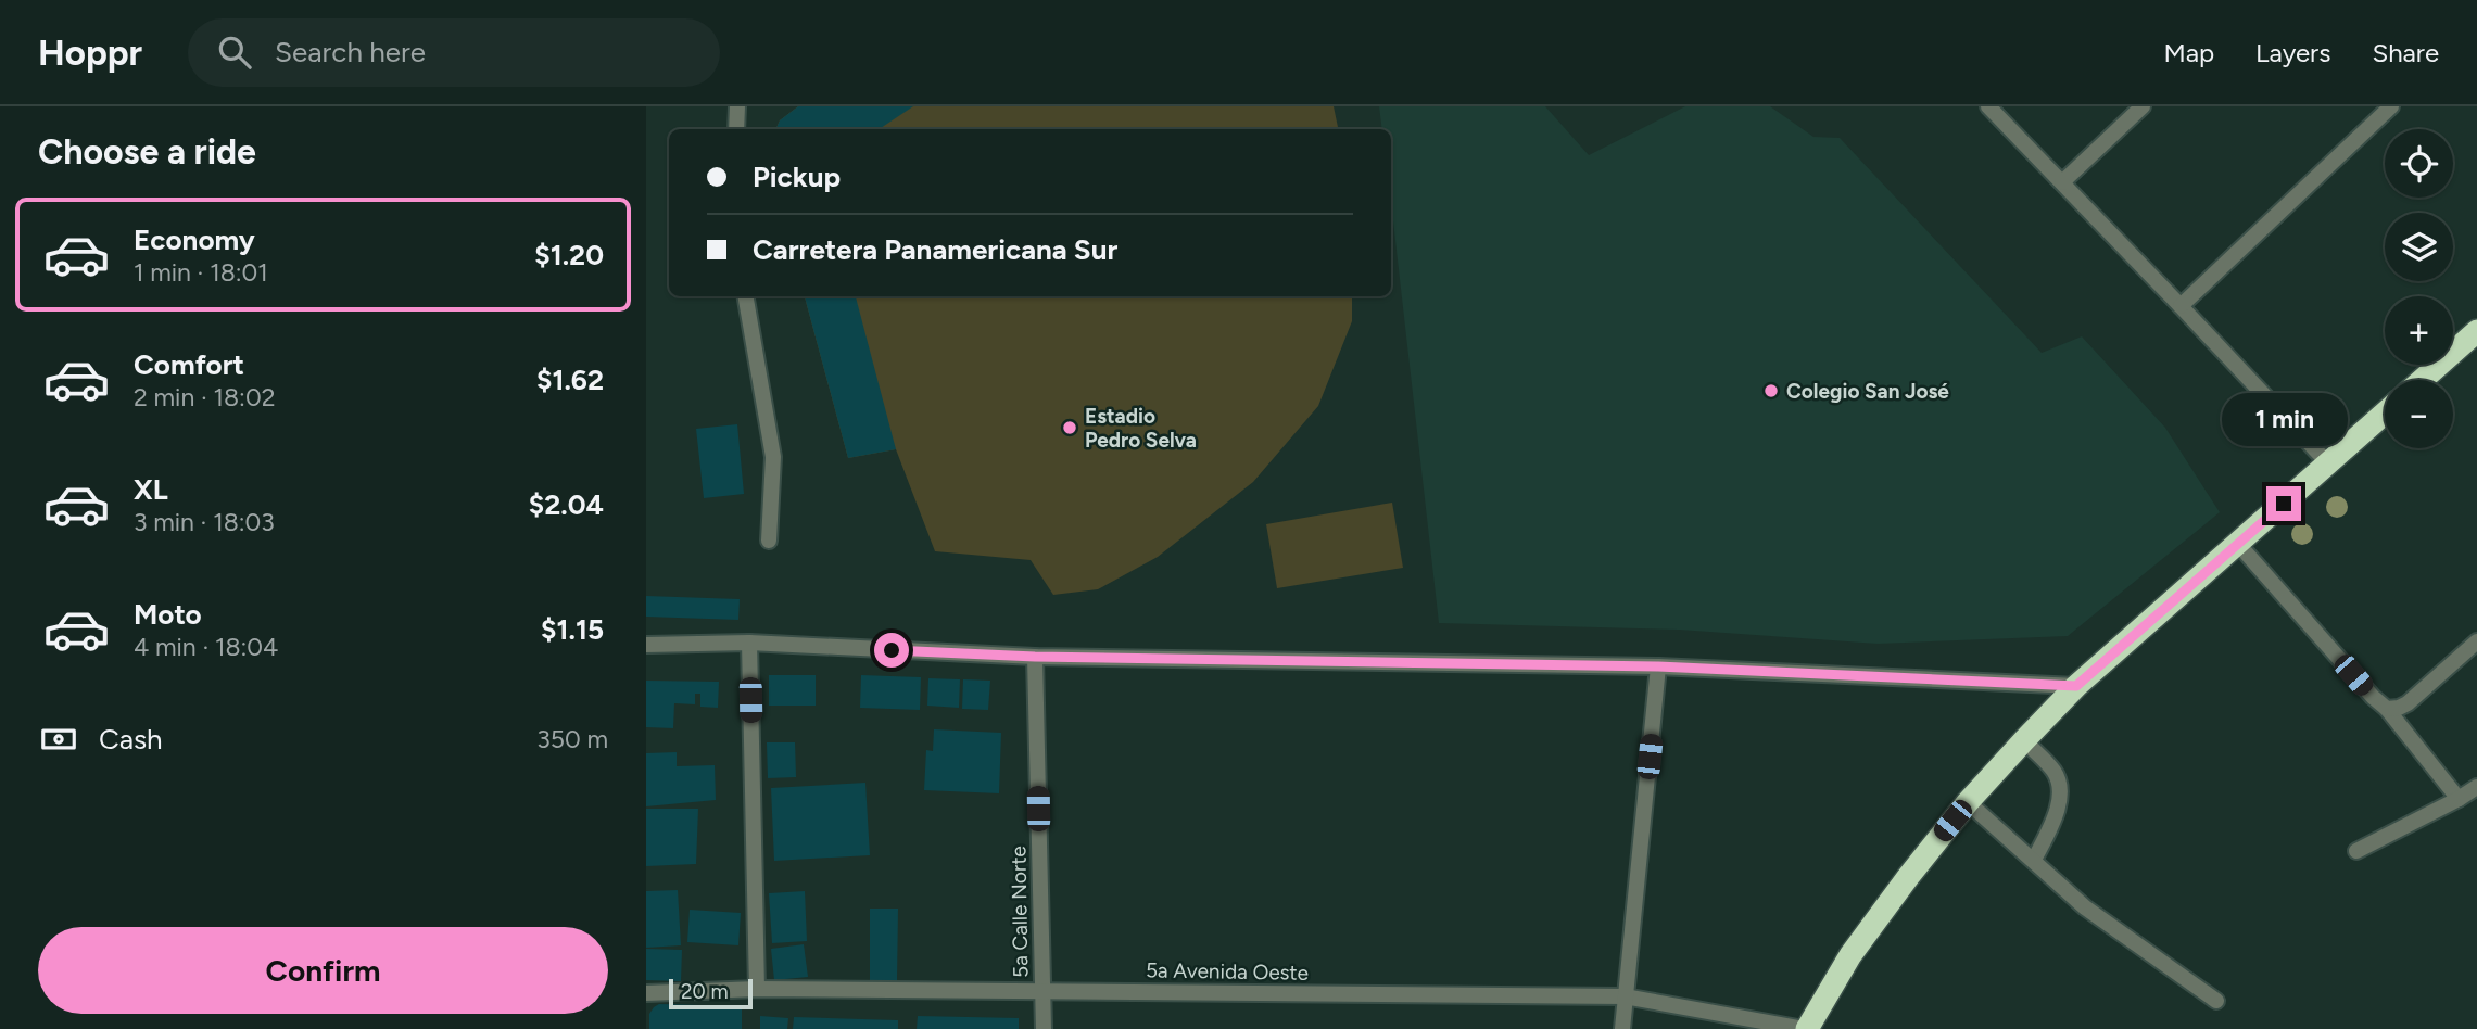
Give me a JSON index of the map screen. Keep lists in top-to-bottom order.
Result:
{
  "streets": {
    "street": ["5a Calle Norte", "5a Avenida Oeste"]
  },
  "crossings": [
    ["5a Calle Norte", "5a Avenida Oeste"]
  ],
  "places": ["Colegio San José", "Estadio Pedro Selva"],
  "scale_bar": "20 m",
  "page": {
    "header": "Hoppr",
    "search": "Search here",
    "nav": ["Map", "Layers", "Share"],
    "heading": "Choose a ride",
    "map_buttons": ["+", "−"],
    "banner": ["Pickup", "Carretera Panamericana Sur"],
    "list": [
      {
        "name": "Economy",
        "note": "1 min · 18:01",
        "value": "$1.20"
      },
      {
        "name": "Comfort",
        "note": "2 min · 18:02",
        "value": "$1.62"
      },
      {
        "name": "XL",
        "note": "3 min · 18:03",
        "value": "$2.04"
      },
      {
        "name": "Moto",
        "note": "4 min · 18:04",
        "value": "$1.15"
      }
    ],
    "bubble": "1 min",
    "pay": ["Cash", "350 m"],
    "buttons": "Confirm",
    "scale": "20 m"
  }
}
